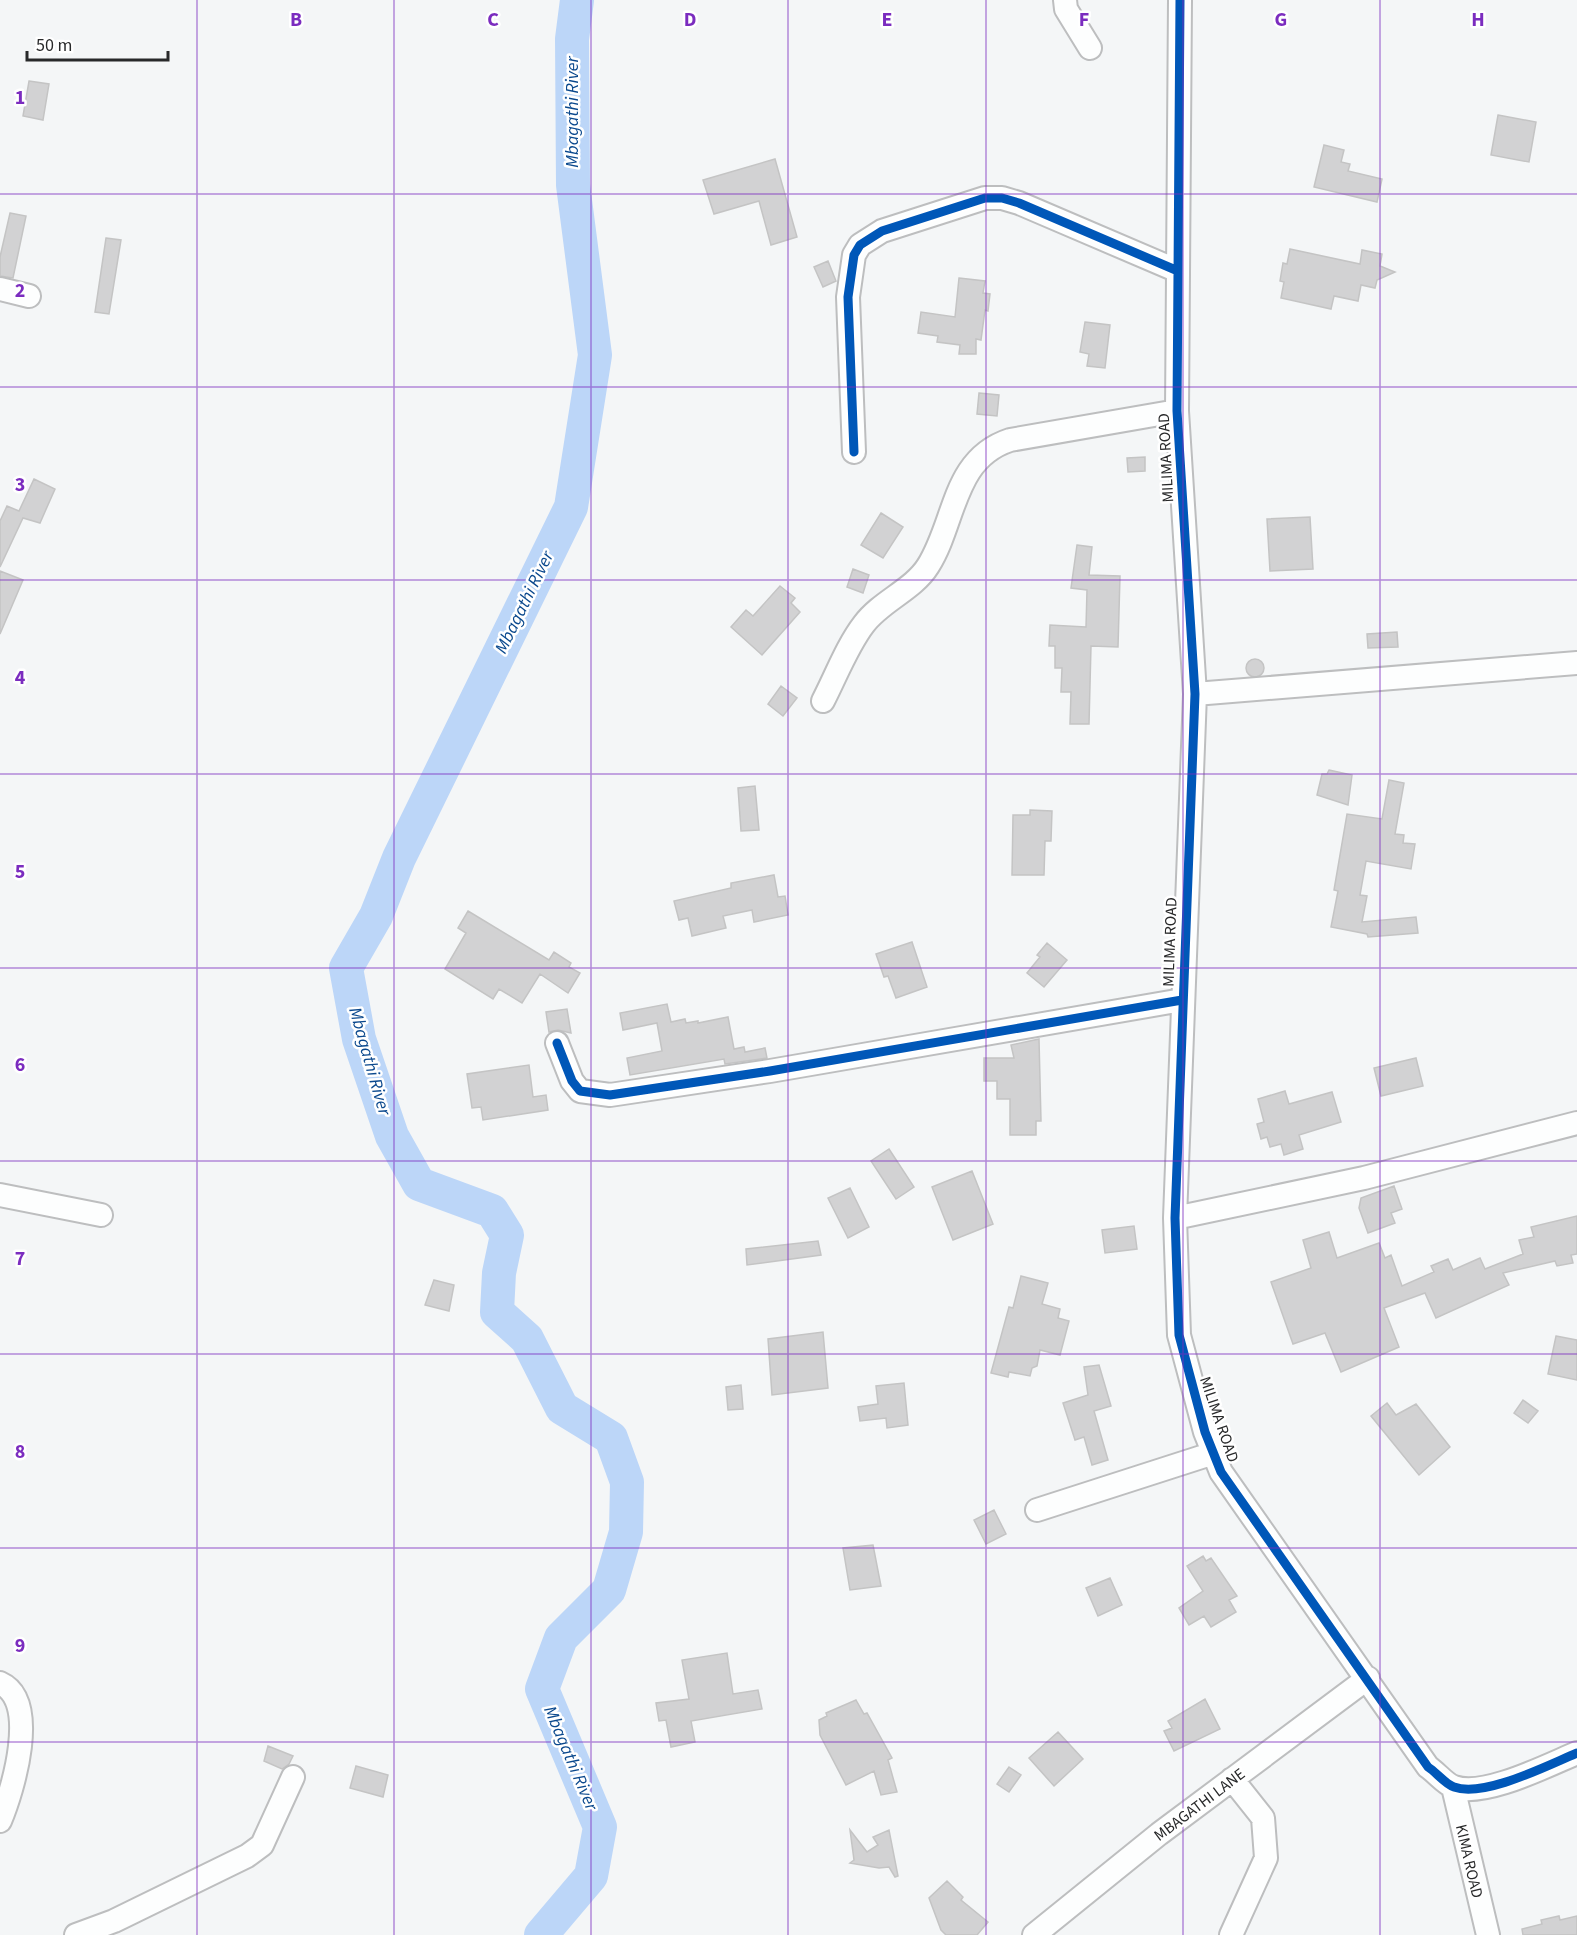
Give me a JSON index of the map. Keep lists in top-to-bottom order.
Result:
{
  "streets": {
    "street": ["MILIMA ROAD", "MBAGATHI LANE", "KIMA ROAD"]
  },
  "crossings": [
    ["MILIMA ROAD", "MBAGATHI LANE"],
    ["MILIMA ROAD", "KIMA ROAD"]
  ],
  "water": ["Mbagathi River"],
  "scale_bar": "50 m",
  "grid": {
    "columns": [
      "B",
      "C",
      "D",
      "E",
      "F",
      "G",
      "H"
    ],
    "rows": [
      "1",
      "2",
      "3",
      "4",
      "5",
      "6",
      "7",
      "8",
      "9"
    ]
  }
}
